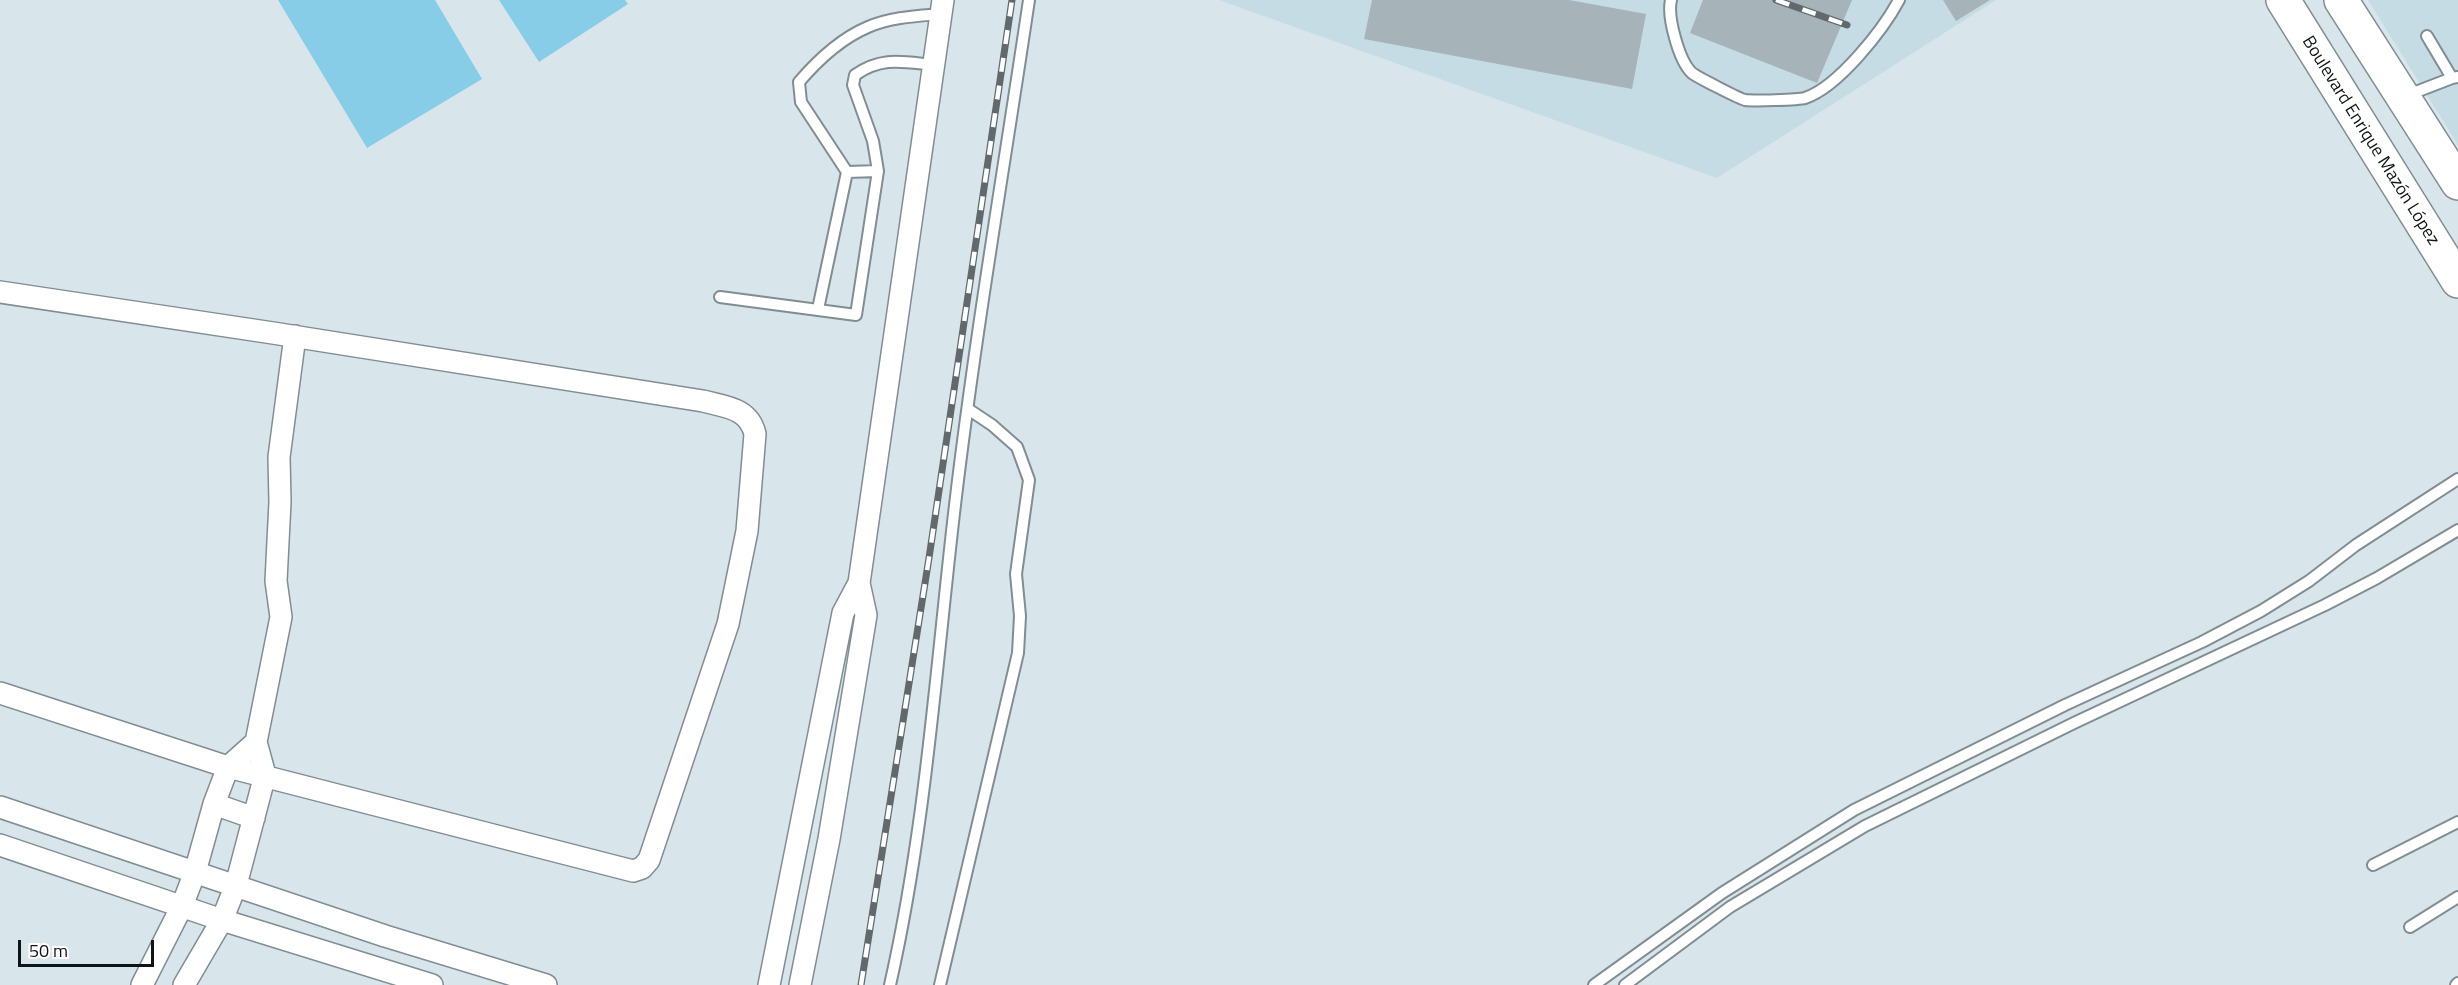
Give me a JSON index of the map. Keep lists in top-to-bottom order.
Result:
{
  "streets": {
    "main road": ["Boulevard Enrique Mazón López"]
  },
  "scale_bar": "50 m"
}
